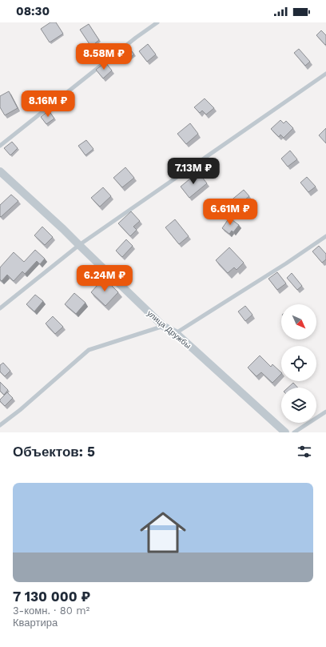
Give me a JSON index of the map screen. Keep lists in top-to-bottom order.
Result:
{
  "streets": {
    "street": ["улица Дружбы"]
  },
  "north": "bottom right",
  "page": {
    "status": "08:30",
    "price": [
      "8.58M ₽",
      "8.16M ₽",
      "7.13M ₽",
      "6.61M ₽",
      "6.24M ₽"
    ],
    "heading": "Объектов: 5",
    "list": [
      {
        "name": "7 130 000 ₽",
        "note": "3-комн. · 80 m² · Квартира"
      }
    ]
  }
}
